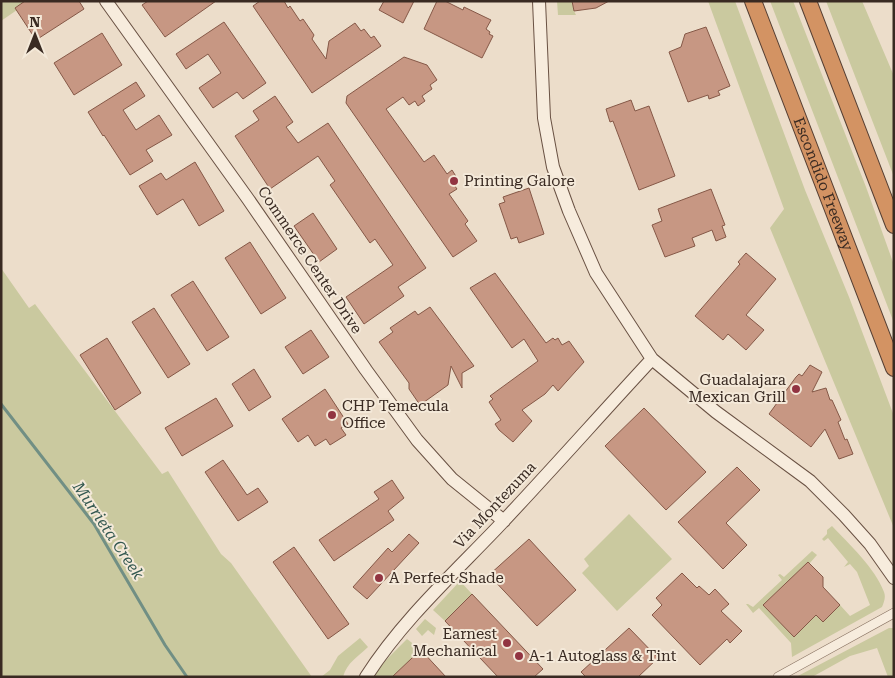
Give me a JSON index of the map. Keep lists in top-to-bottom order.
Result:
{
  "streets": {
    "highway": ["Escondido Freeway"],
    "street": ["Commerce Center Drive", "Via Montezuma"]
  },
  "crossings": [
    ["Commerce Center Drive", "Via Montezuma"]
  ],
  "water": ["Murrieta Creek"],
  "places": [
    "Printing Galore",
    "Guadalajara Mexican Grill",
    "CHP Temecula Office",
    "A Perfect Shade",
    "Earnest Mechanical",
    "A-1 Autoglass & Tint"
  ],
  "north": "top"
}
